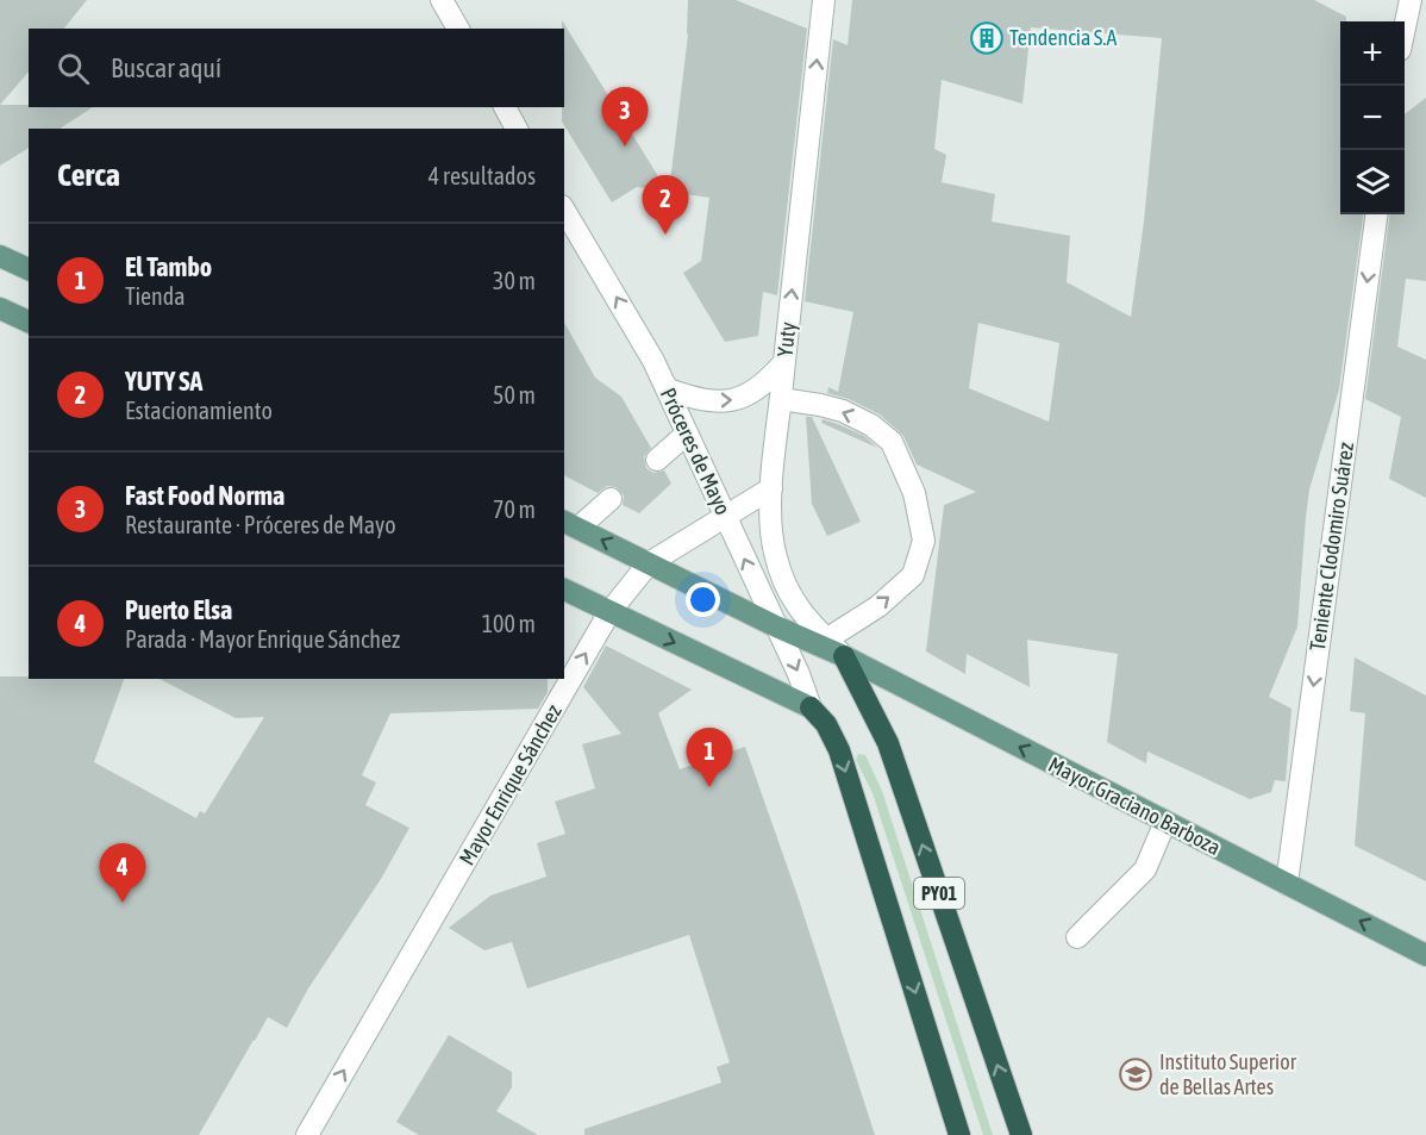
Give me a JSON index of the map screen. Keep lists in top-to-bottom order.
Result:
{
  "streets": {
    "highway": ["PY01"],
    "main road": ["Mayor Graciano Barboza"],
    "street": [
      "Yuty",
      "Próceres de Mayo",
      "Teniente Clodomiro Suárez",
      "Mayor Enrique Sánchez"
    ]
  },
  "crossings": [
    ["Yuty", "Mayor Enrique Sánchez"],
    ["Yuty", "Mayor Graciano Barboza"],
    ["Yuty", "PY01"],
    ["Próceres de Mayo", "Mayor Enrique Sánchez"],
    ["Próceres de Mayo", "Mayor Graciano Barboza"],
    ["Próceres de Mayo", "PY01"],
    ["Teniente Clodomiro Suárez", "Mayor Graciano Barboza"],
    ["Mayor Enrique Sánchez", "Mayor Graciano Barboza"],
    ["Mayor Enrique Sánchez", "PY01"],
    ["Mayor Graciano Barboza", "PY01"]
  ],
  "one_way": [
    "Yuty",
    "Teniente Clodomiro Suárez",
    "Mayor Enrique Sánchez",
    "Mayor Graciano Barboza"
  ],
  "places": {
    "building": ["Tendencia S.A"],
    "school or university": ["Instituto Superior de Bellas Artes"]
  },
  "page": {
    "map_buttons": ["+", "−"],
    "search": "Buscar aquí",
    "pins": [
      "3",
      "2",
      "1",
      "4"
    ],
    "heading": ["Cerca", "4 resultados"],
    "list": [
      {
        "mark": "1",
        "name": "El Tambo",
        "note": "Tienda",
        "value": "30 m"
      },
      {
        "mark": "2",
        "name": "YUTY SA",
        "note": "Estacionamiento",
        "value": "50 m"
      },
      {
        "mark": "3",
        "name": "Fast Food Norma",
        "note": "Restaurante · Próceres de Mayo",
        "value": "70 m"
      },
      {
        "mark": "4",
        "name": "Puerto Elsa",
        "note": "Parada · Mayor Enrique Sánchez",
        "value": "100 m"
      }
    ]
  }
}
